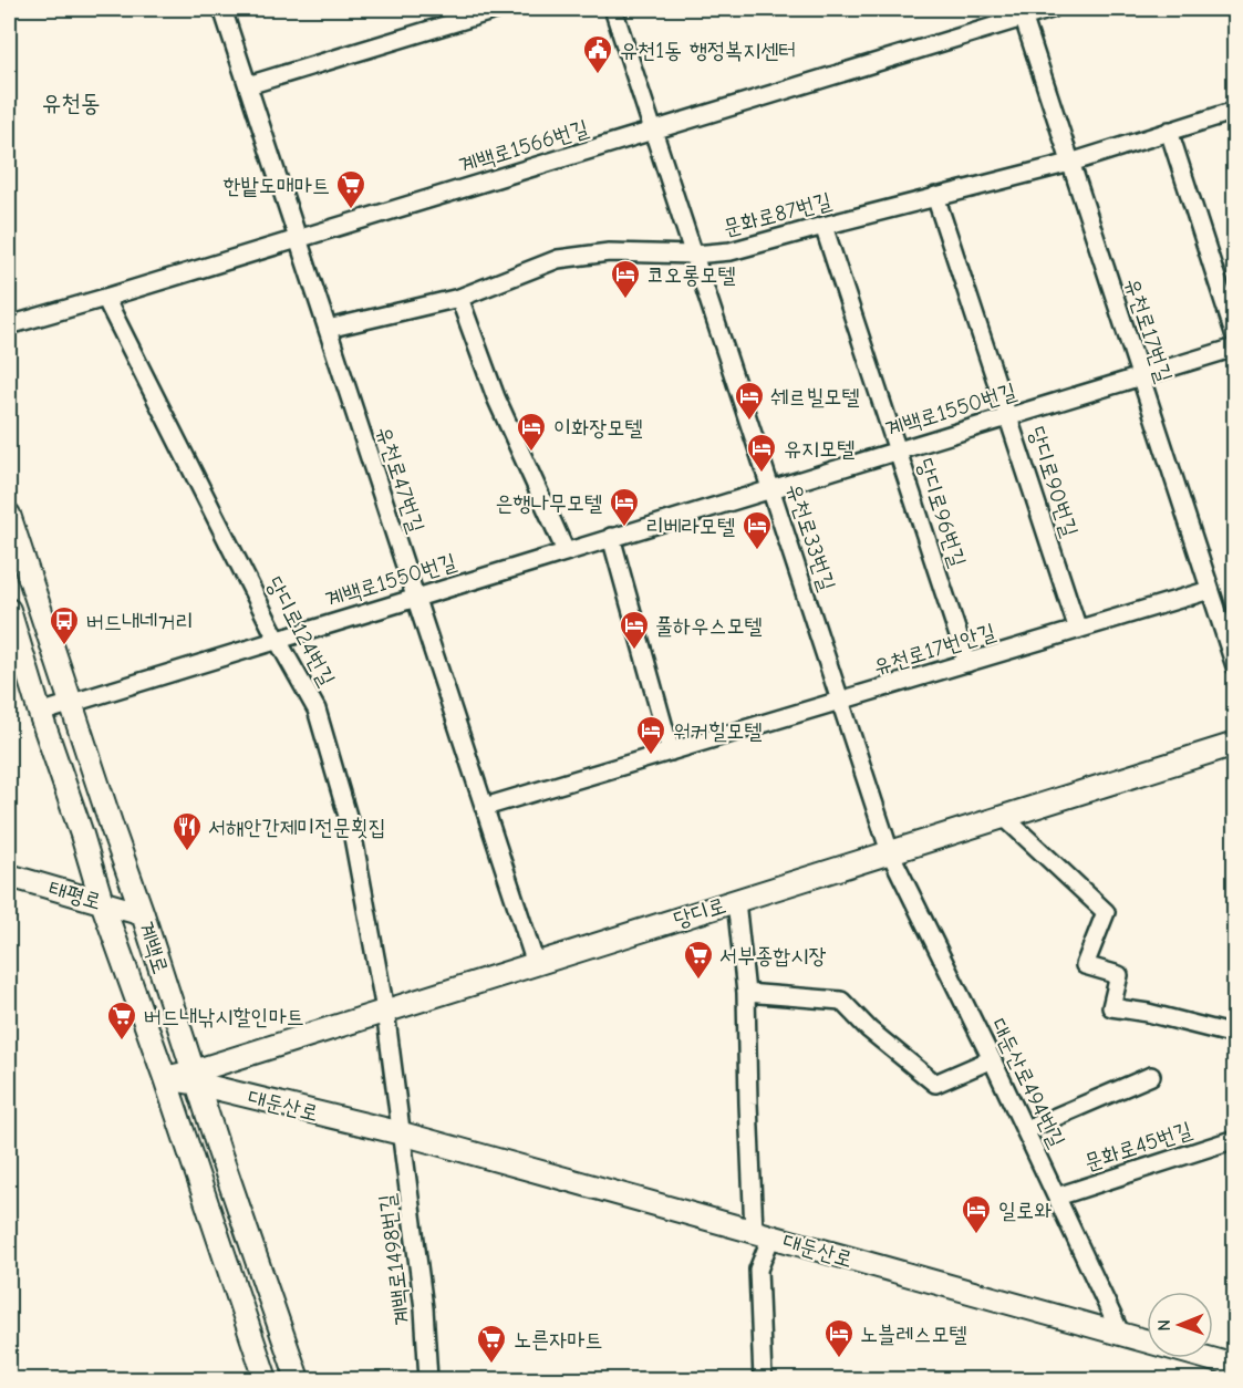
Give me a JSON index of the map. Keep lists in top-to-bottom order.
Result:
{
  "streets": {
    "main road": [
      "태평로",
      "당디로",
      "계백로",
      "대둔산로"
    ],
    "street": [
      "계백로1566번길",
      "문화로87번길",
      "유천로17번길",
      "계백로1550번길",
      "유천로47번길",
      "당디로90번길",
      "당디로96번길",
      "유천로33번길",
      "당디로124번길",
      "유천로17번안길",
      "대둔산로494번길",
      "문화로45번길",
      "계백로1498번길"
    ]
  },
  "crossings": [
    ["계백로1566번길", "유천로17번길"],
    ["계백로1566번길", "유천로47번길"],
    ["계백로1566번길", "유천로33번길"],
    ["계백로1566번길", "당디로124번길"],
    ["문화로87번길", "유천로17번길"],
    ["문화로87번길", "유천로47번길"],
    ["문화로87번길", "당디로90번길"],
    ["문화로87번길", "당디로96번길"],
    ["문화로87번길", "유천로33번길"],
    ["유천로17번길", "계백로1550번길"],
    ["유천로17번길", "유천로17번안길"],
    ["계백로1550번길", "유천로47번길"],
    ["계백로1550번길", "당디로90번길"],
    ["계백로1550번길", "당디로96번길"],
    ["계백로1550번길", "유천로33번길"],
    ["계백로1550번길", "당디로124번길"],
    ["계백로1550번길", "계백로"],
    ["유천로47번길", "유천로17번안길"],
    ["유천로47번길", "당디로"],
    ["당디로90번길", "유천로17번안길"],
    ["당디로96번길", "유천로17번안길"],
    ["유천로33번길", "유천로17번안길"],
    ["유천로33번길", "당디로"],
    ["유천로33번길", "대둔산로494번길"],
    ["당디로124번길", "당디로"],
    ["태평로", "계백로"],
    ["당디로", "계백로"],
    ["당디로", "대둔산로494번길"],
    ["당디로", "대둔산로"],
    ["계백로", "대둔산로"],
    ["대둔산로494번길", "대둔산로"],
    ["대둔산로494번길", "문화로45번길"],
    ["대둔산로", "계백로1498번길"]
  ],
  "districts": ["유천동"],
  "places": {
    "public building": ["유천1동 행정복지센터"],
    "supermarket": [
      "한밭도매마트",
      "서부종합시장",
      "버드내낚시할인마트",
      "노른자마트"
    ],
    "hotel": [
      "코오롱모텔",
      "쉐르빌모텔",
      "이화장모텔",
      "유지모텔",
      "은행나무모텔",
      "리베라모텔",
      "풀하우스모텔",
      "워커힐모텔",
      "일로와",
      "노블레스모텔"
    ],
    "bus stop": ["버드내네거리"],
    "restaurant": ["서해안간제미전문횟집"]
  },
  "north": "left"
}
